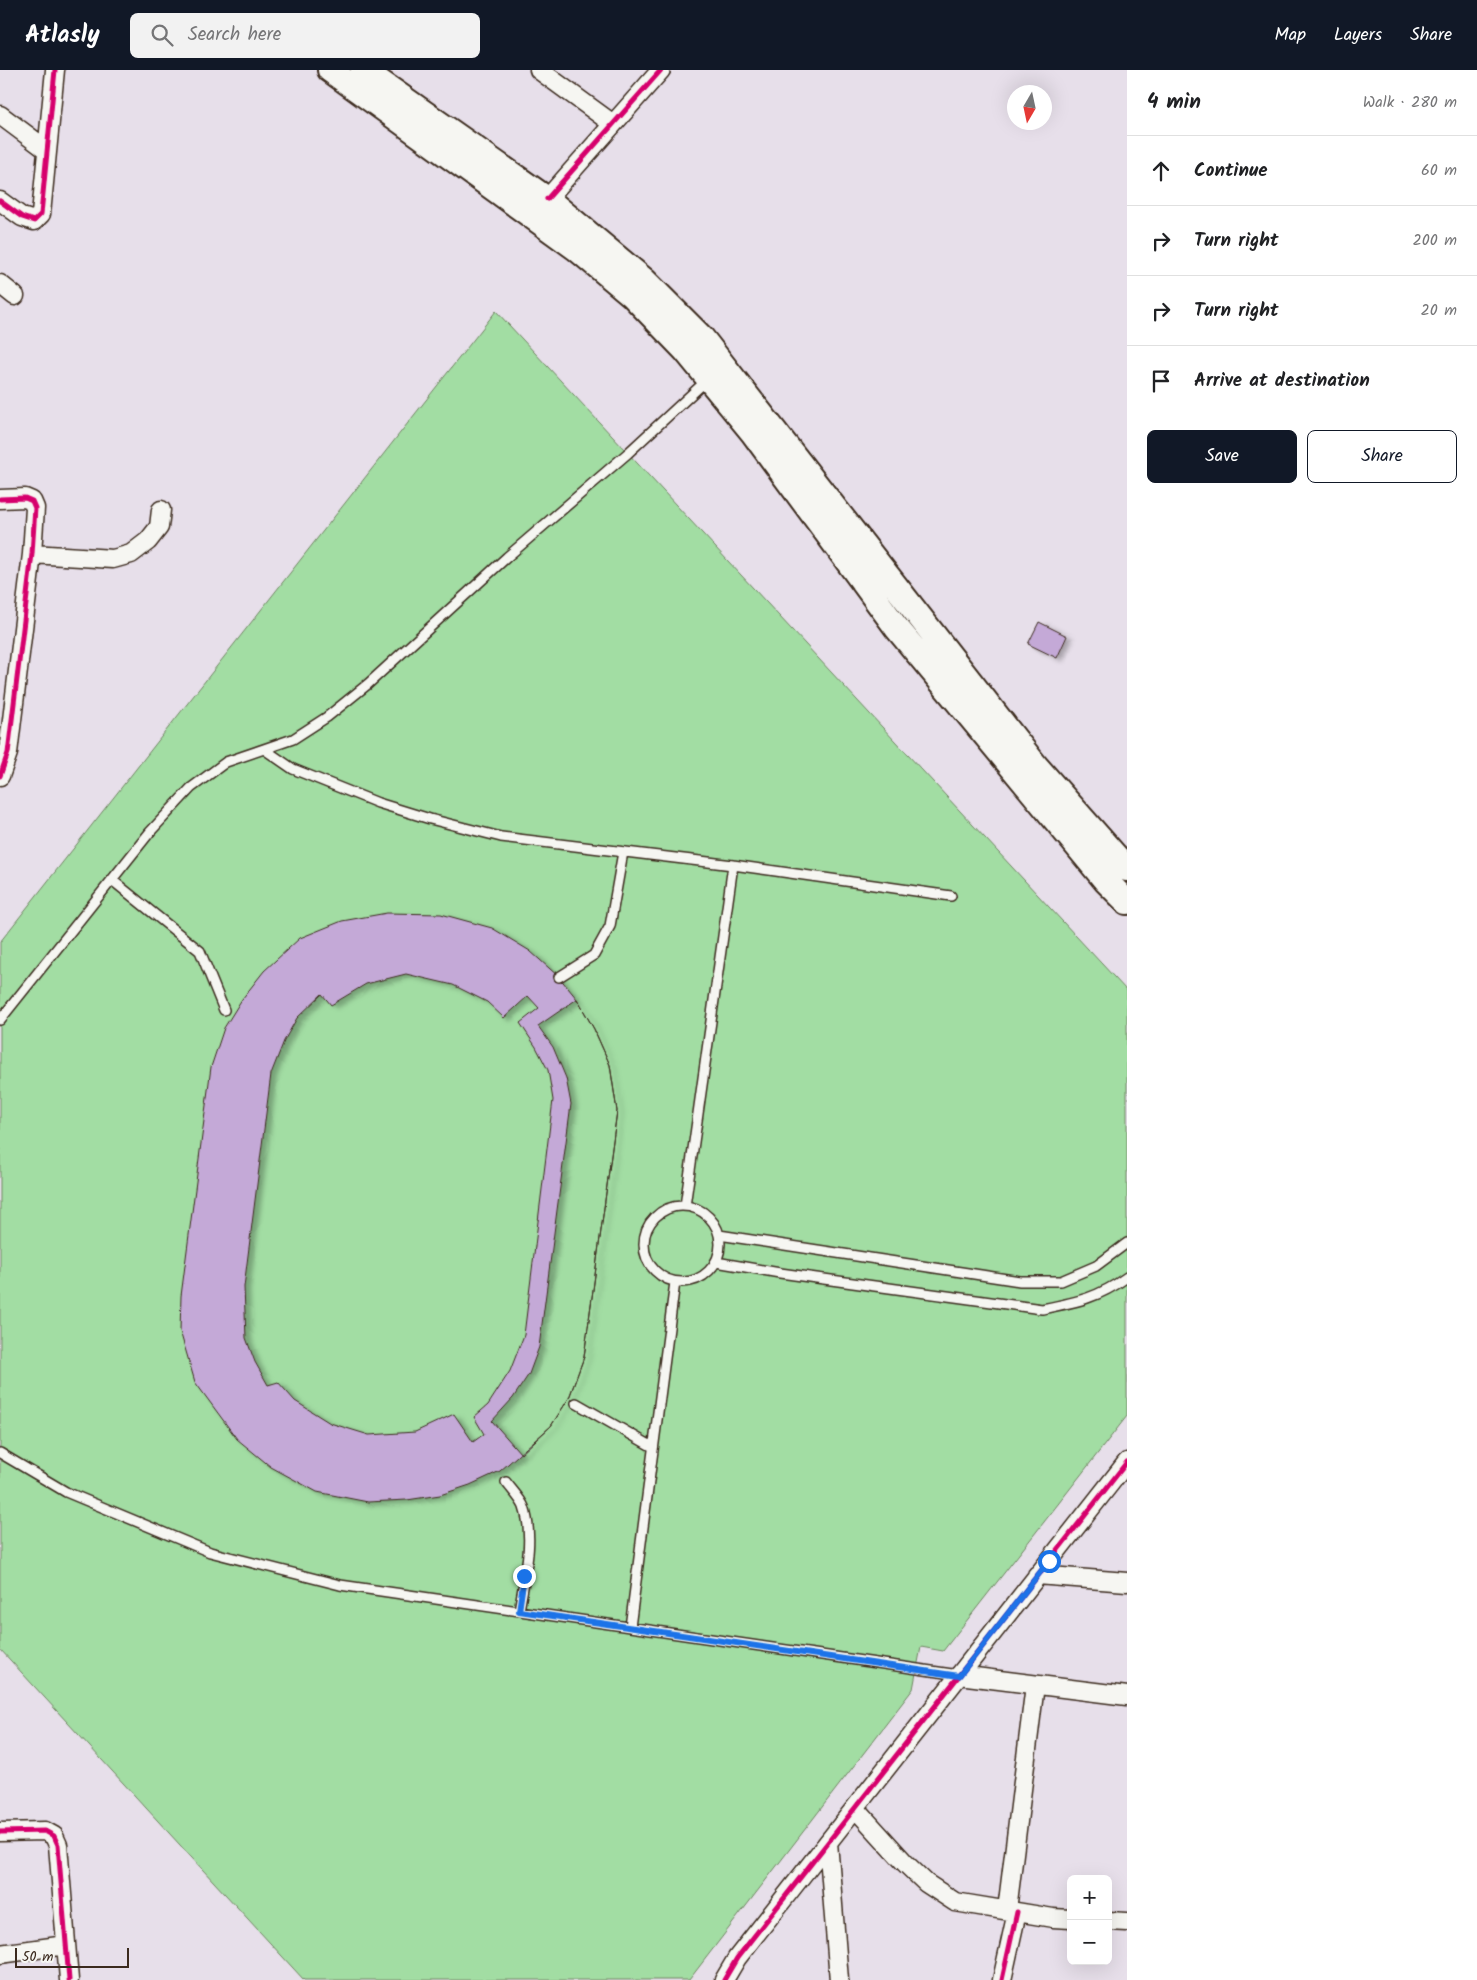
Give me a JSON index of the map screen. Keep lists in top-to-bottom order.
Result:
{
  "scale_bar": "50 m",
  "north": "bottom",
  "page": {
    "header": "Atlasly",
    "search": "Search here",
    "nav": ["Map", "Layers", "Share"],
    "heading": ["4 min", "Walk · 280 m"],
    "list": [
      ["Continue", "60 m"],
      ["Turn right", "200 m"],
      ["Turn right", "20 m"],
      "Arrive at destination"
    ],
    "buttons": ["Save", "Share"],
    "map_buttons": ["+", "−"],
    "scale": "50 m"
  }
}
